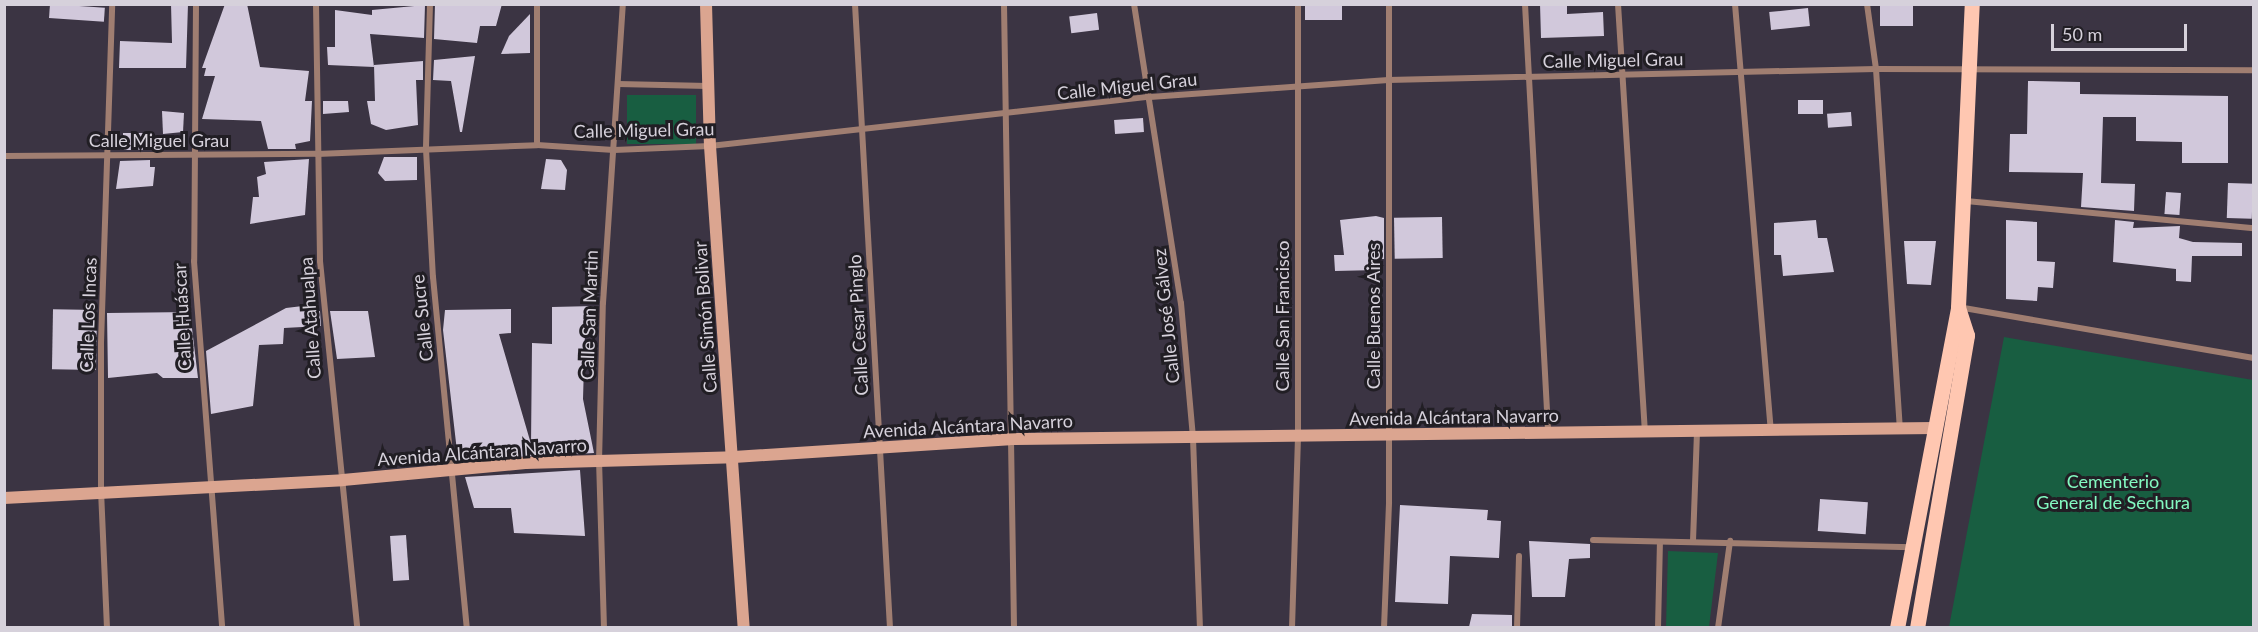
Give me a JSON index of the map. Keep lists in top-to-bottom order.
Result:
{
  "streets": {
    "street": [
      "Calle Miguel Grau",
      "Calle Los Incas",
      "Calle San Martin",
      "Calle José Gálvez",
      "Calle San Francisco",
      "Calle Buenos Aires",
      "Calle Huáscar",
      "Calle Simón Bolivar",
      "Calle Atahualpa",
      "Calle Sucre",
      "Calle Cesar Pinglo",
      "Avenida Alcántara Navarro"
    ]
  },
  "crossings": [
    ["Calle Miguel Grau", "Calle Los Incas"],
    ["Calle Miguel Grau", "Calle San Martin"],
    ["Calle Miguel Grau", "Calle José Gálvez"],
    ["Calle Miguel Grau", "Calle San Francisco"],
    ["Calle Miguel Grau", "Calle Buenos Aires"],
    ["Calle Miguel Grau", "Calle Huáscar"],
    ["Calle Miguel Grau", "Calle Simón Bolivar"],
    ["Calle Miguel Grau", "Calle Atahualpa"],
    ["Calle Miguel Grau", "Calle Sucre"],
    ["Calle Miguel Grau", "Calle Cesar Pinglo"],
    ["Calle Los Incas", "Avenida Alcántara Navarro"],
    ["Calle San Martin", "Avenida Alcántara Navarro"],
    ["Calle José Gálvez", "Avenida Alcántara Navarro"],
    ["Calle San Francisco", "Avenida Alcántara Navarro"],
    ["Calle Buenos Aires", "Avenida Alcántara Navarro"],
    ["Calle Huáscar", "Avenida Alcántara Navarro"],
    ["Calle Simón Bolivar", "Avenida Alcántara Navarro"],
    ["Calle Atahualpa", "Avenida Alcántara Navarro"],
    ["Calle Sucre", "Avenida Alcántara Navarro"],
    ["Calle Cesar Pinglo", "Avenida Alcántara Navarro"]
  ],
  "parks": ["Cementerio General de Sechura"],
  "scale_bar": "50 m"
}
